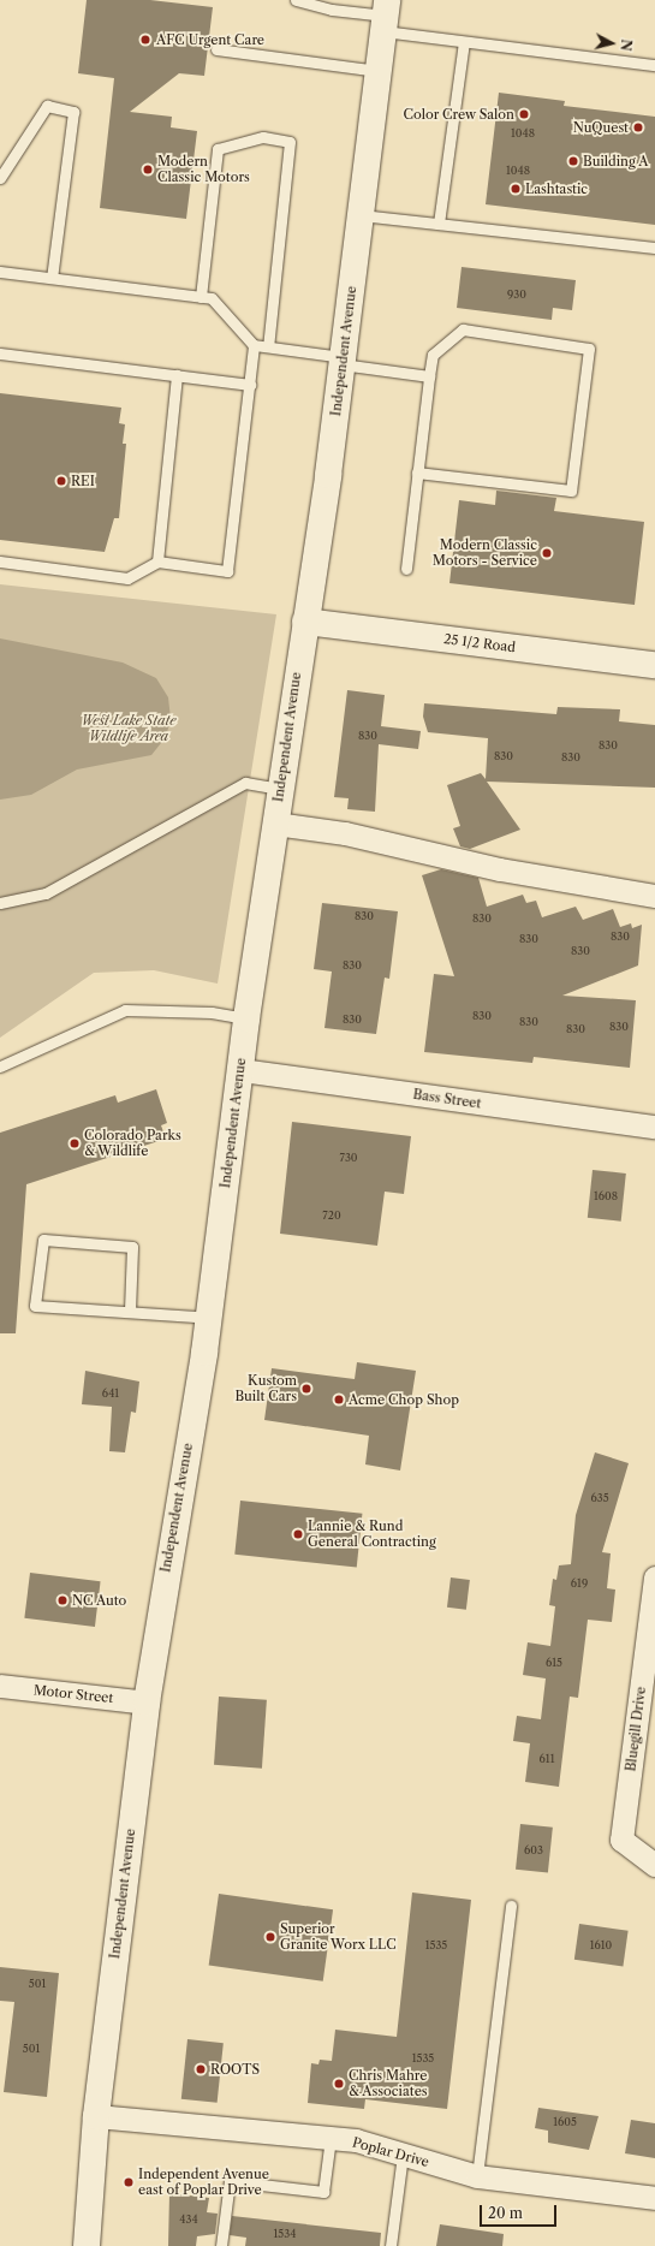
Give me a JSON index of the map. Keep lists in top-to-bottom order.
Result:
{
  "streets": {
    "street": [
      "Independent Avenue",
      "25 1/2 Road",
      "Bass Street",
      "Motor Street",
      "Bluegill Drive",
      "Poplar Drive"
    ]
  },
  "crossings": [
    ["Independent Avenue", "25 1/2 Road"],
    ["Independent Avenue", "Bass Street"],
    ["Independent Avenue", "Motor Street"],
    ["Independent Avenue", "Poplar Drive"]
  ],
  "parks": ["West Lake State Wildlife Area"],
  "places": [
    "AFC Urgent Care",
    "Color Crew Salon",
    "NuQuest",
    "Building A",
    "Modern Classic Motors",
    "Lashtastic",
    "REI",
    "Modern Classic Motors - Service",
    "Colorado Parks & Wildlife",
    "Kustom Built Cars",
    "Acme Chop Shop",
    "Lannie & Rund General Contracting",
    "NC Auto",
    "Superior Granite Worx LLC",
    "ROOTS",
    "Chris Mahre & Associates",
    "Independent Avenue east of Poplar Drive"
  ],
  "house_numbers": [
    "1048",
    "1048",
    "930",
    "830",
    "830",
    "830",
    "830",
    "830",
    "830",
    "830",
    "830",
    "830",
    "830",
    "830",
    "830",
    "830",
    "830",
    "830",
    "730",
    "1608",
    "720",
    "641",
    "635",
    "619",
    "615",
    "611",
    "603",
    "1535",
    "1610",
    "501",
    "501",
    "1535",
    "1605",
    "434",
    "1534"
  ],
  "scale_bar": "20 m",
  "north": "right"
}
